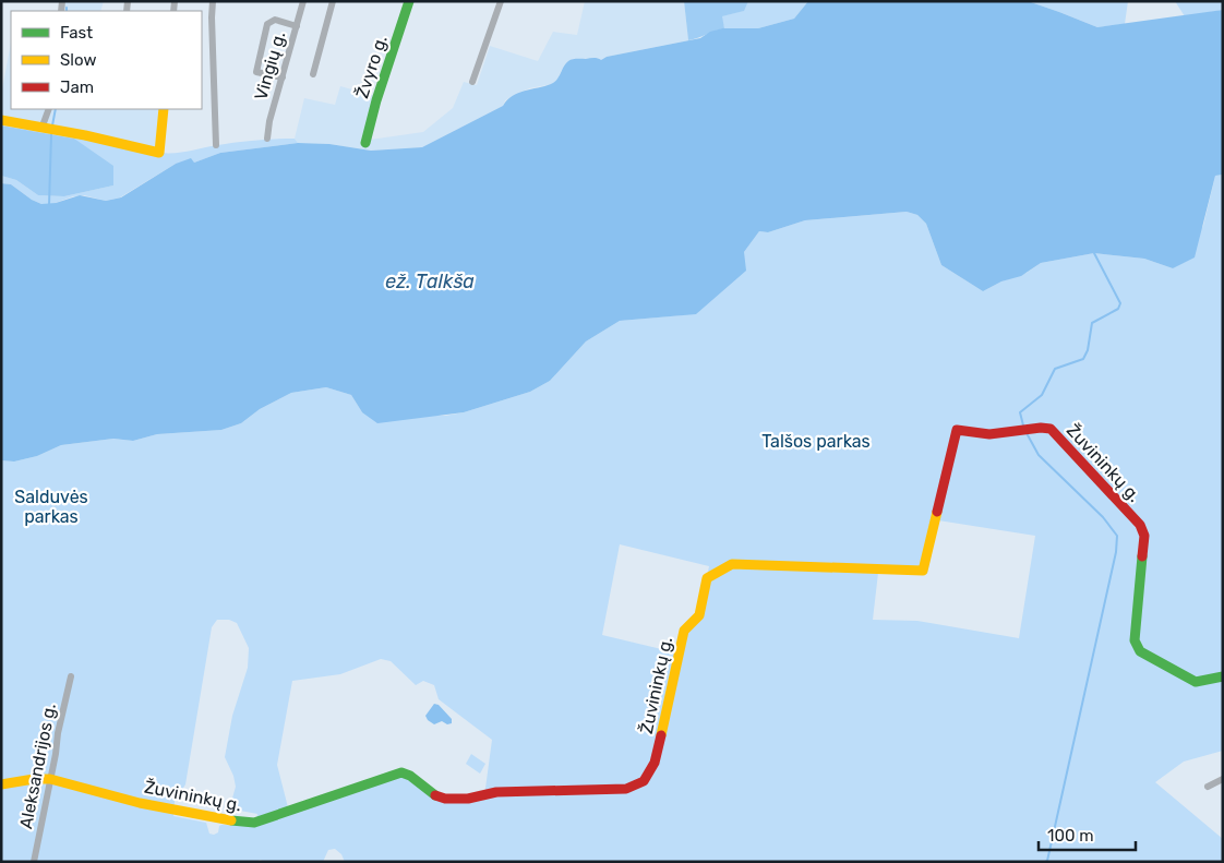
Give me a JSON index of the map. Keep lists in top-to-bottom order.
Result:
{
  "streets": {
    "street": [
      "Vingių g.",
      "Žvyro g.",
      "Žuvininkų g.",
      "Aleksandrijos g."
    ]
  },
  "crossings": [
    ["Žuvininkų g.", "Aleksandrijos g."]
  ],
  "water": ["ež. Talkša"],
  "parks": ["Talšos parkas", "Salduvės parkas"],
  "legend": ["Fast", "Slow", "Jam"],
  "scale_bar": "100 m"
}
